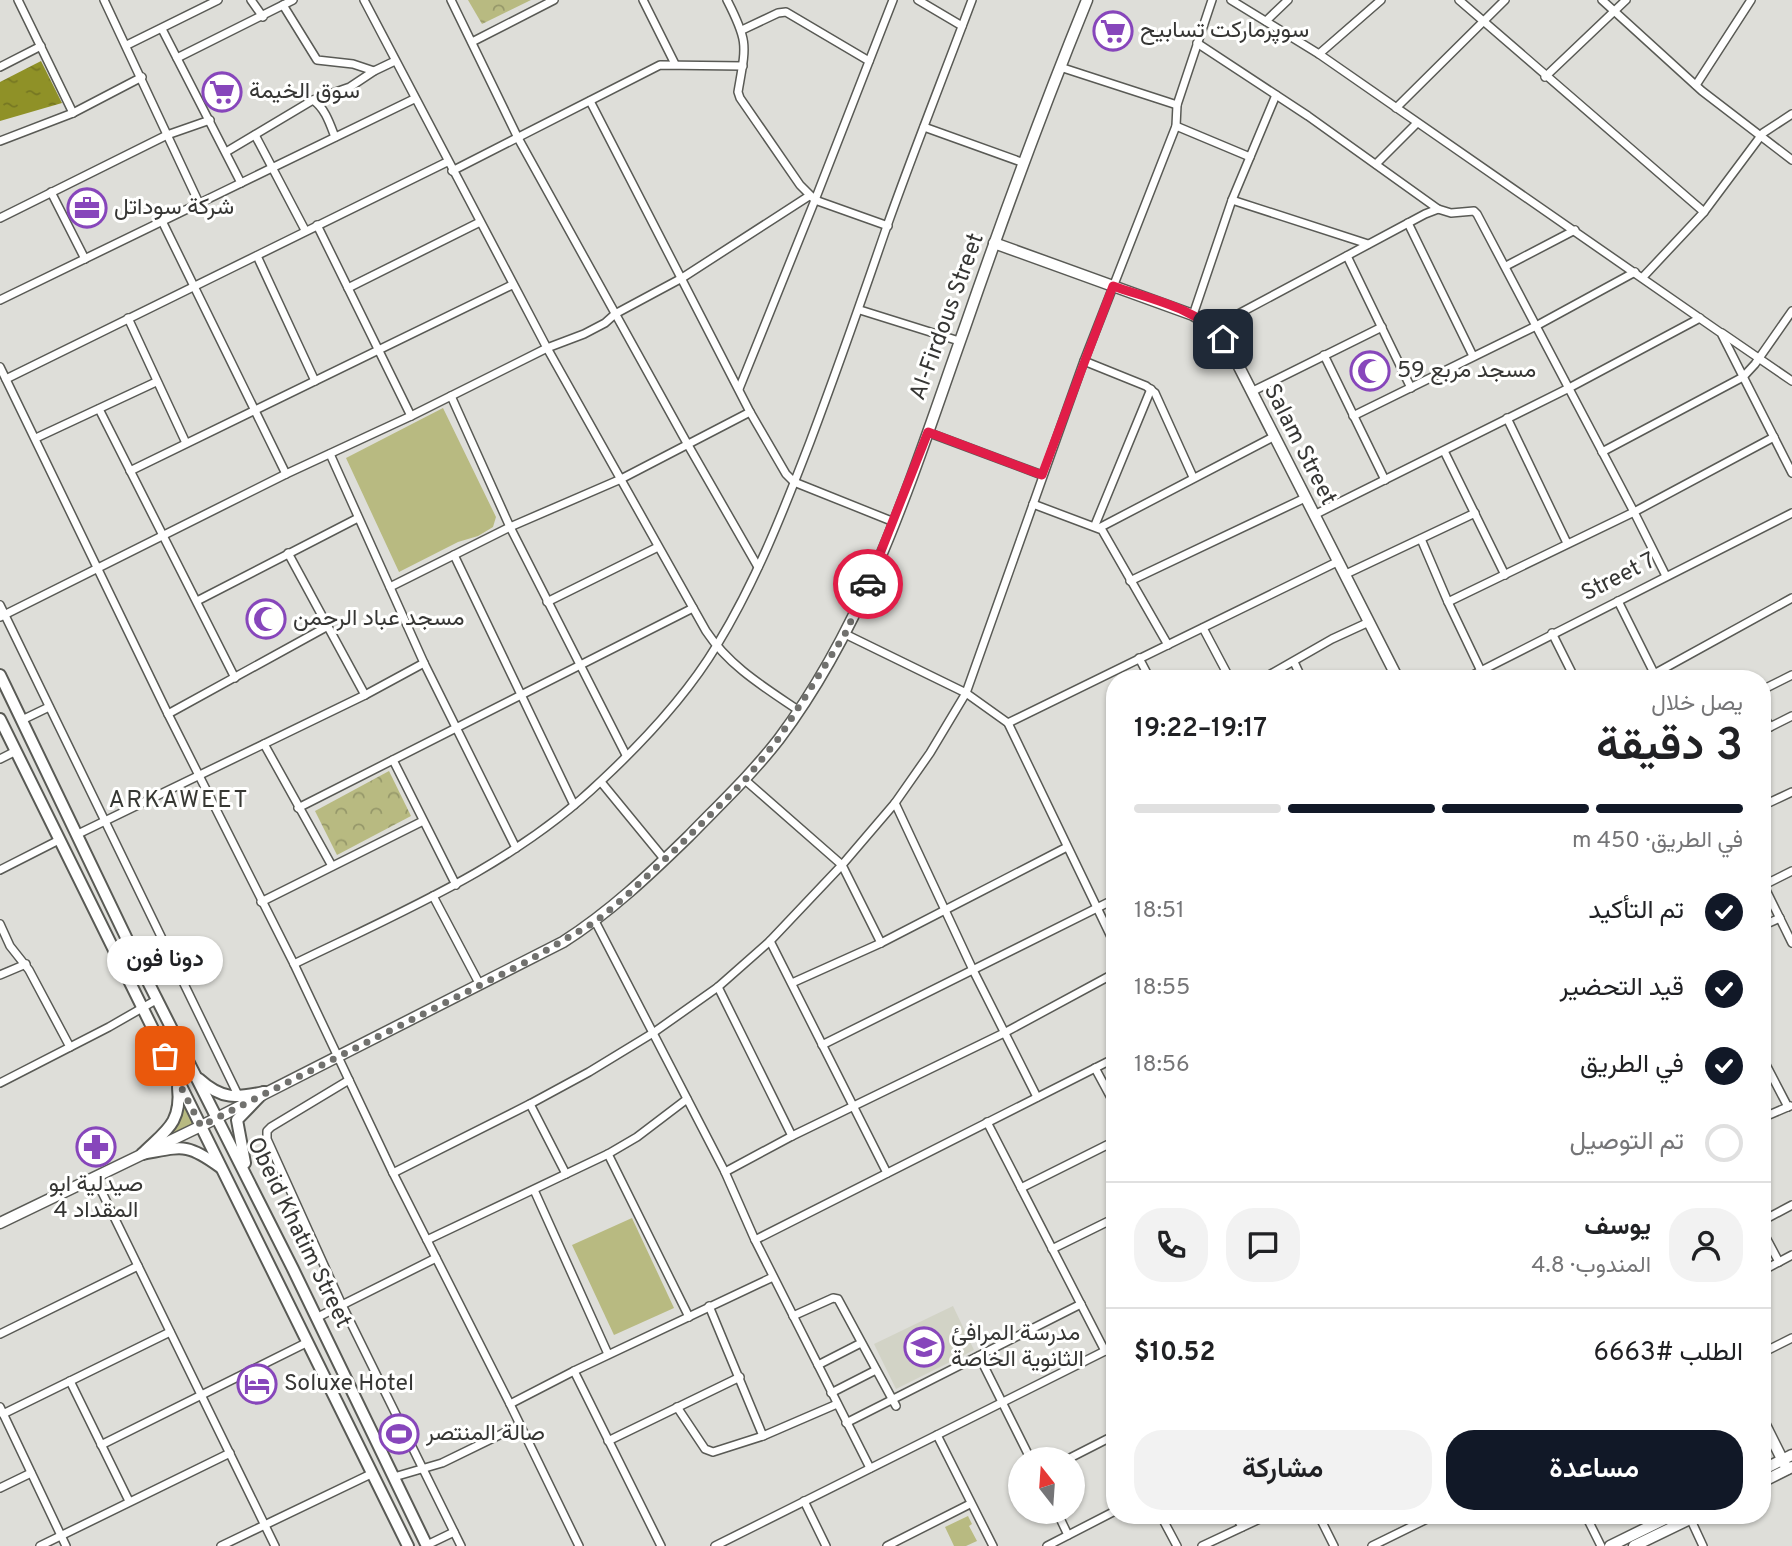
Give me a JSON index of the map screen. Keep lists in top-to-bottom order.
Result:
{
  "streets": {
    "main road": ["Obeid Khatim Street"],
    "street": ["Al-Firdous Street", "Salam Street", "Street 7"]
  },
  "crossings": [
    ["Al-Firdous Street", "Salam Street"],
    ["Al-Firdous Street", "Obeid Khatim Street"]
  ],
  "districts": ["ARKAWEET"],
  "places": {
    "supermarket": ["سوپرمارکت تسابيح", "سوق الخيمة"],
    "office": ["شركة سوداتل"],
    "mosque": ["مسجد مربع 59", "مسجد عباد الرحمن"],
    "other": ["دونا فون"],
    "pharmacy": ["صيدلية ابو المقداد 4"],
    "school or university": ["مدرسة المرافئ الثانوية الخاصة"],
    "hotel": ["Soluxe Hotel"],
    "sports": ["صالة المنتصر"]
  },
  "north": "top",
  "page": {
    "heading": ["3 دقيقة", "يصل خلال", "19:17–19:22"],
    "panel": [
      "يوسف",
      "المندوب · 4.8",
      "الطلب #6663",
      "$10.52"
    ],
    "bar": "في الطريق · 450 m",
    "list": [
      ["تم التأكيد", "18:51"],
      ["قيد التحضير", "18:55"],
      ["في الطريق", "18:56"],
      "تم التوصيل"
    ],
    "bubble": "دونا فون",
    "buttons": ["مساعدة", "مشاركة"]
  }
}
